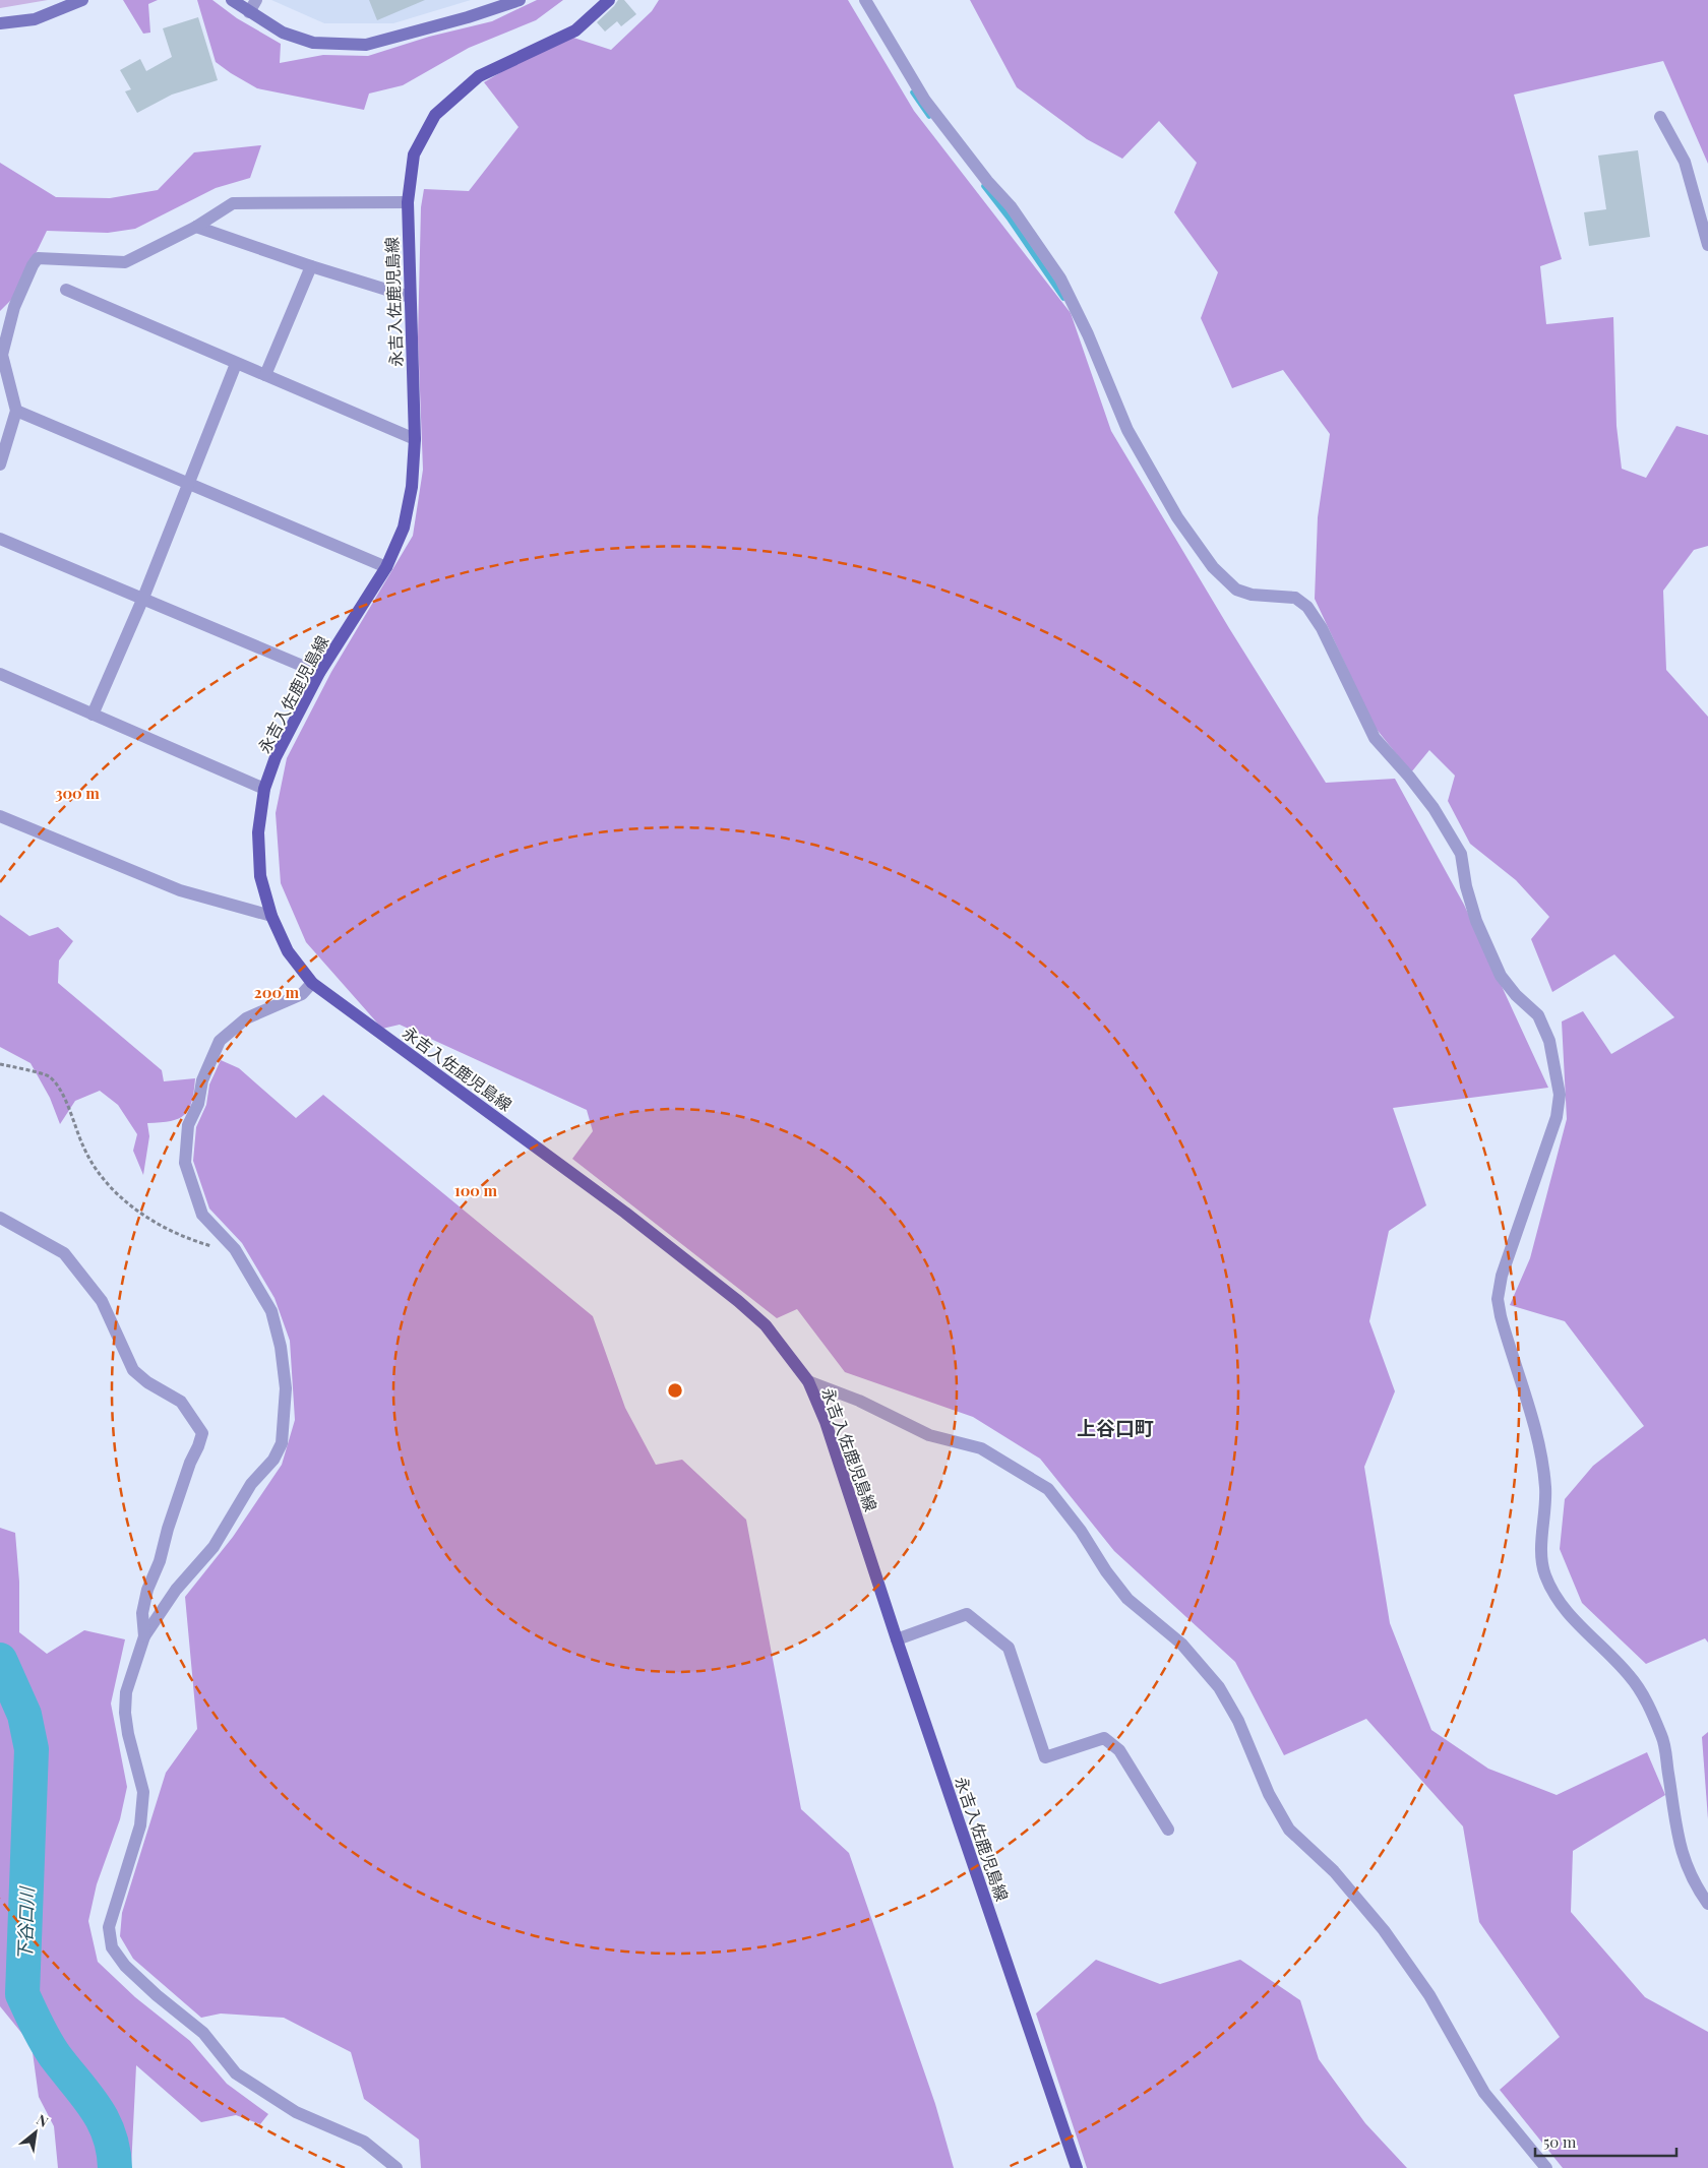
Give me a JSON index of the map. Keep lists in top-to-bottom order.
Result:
{
  "streets": {
    "main road": ["永吉入佐鹿児島線"]
  },
  "districts": ["上谷口町"],
  "water": ["下谷口川"],
  "scale_bar": "50 m",
  "north": "top right",
  "rings": ["300 m", "200 m", "100 m"]
}
